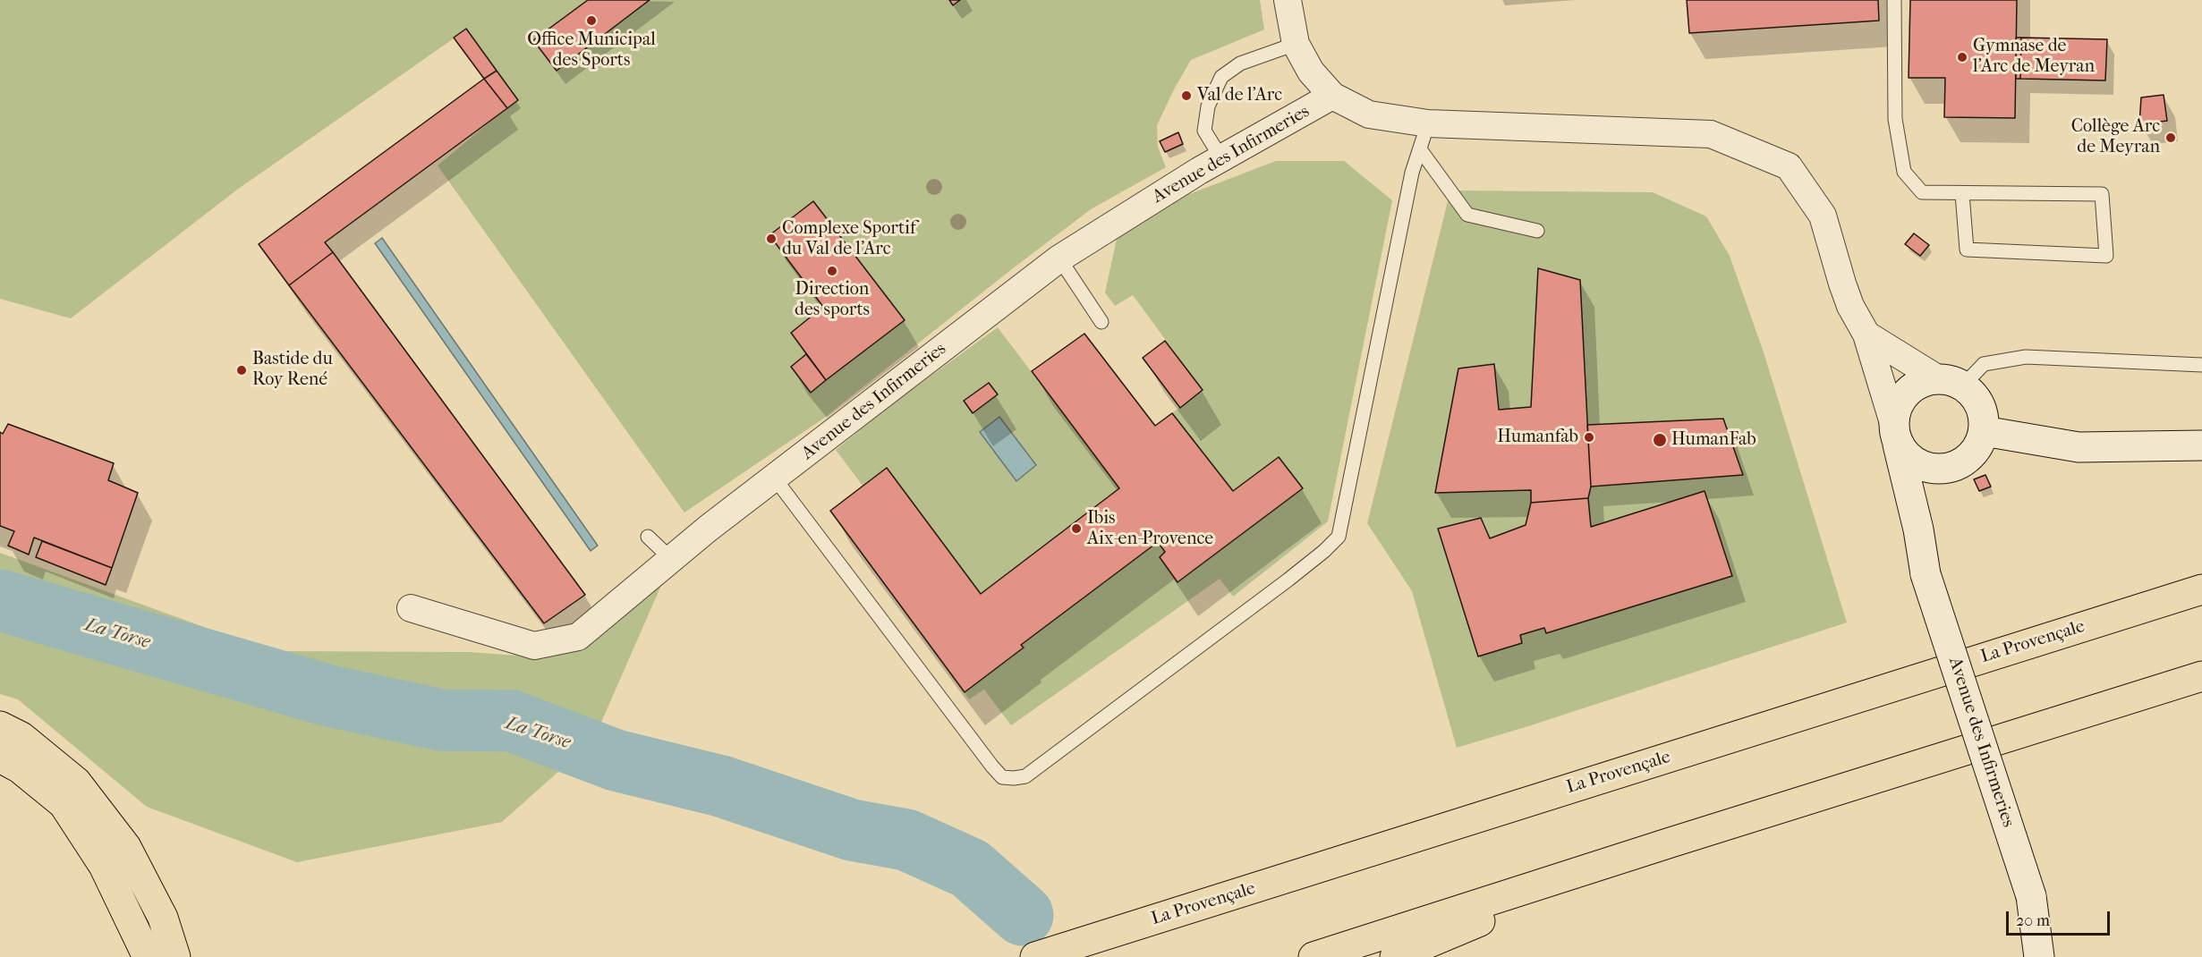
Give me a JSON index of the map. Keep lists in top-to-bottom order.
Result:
{
  "streets": {
    "highway": ["La Provençale"],
    "main road": ["Avenue des Infirmeries"]
  },
  "water": ["La Torse"],
  "places": [
    "Office Municipal des Sports",
    "Gymnase de l'Arc de Meyran",
    "Val de l'Arc",
    "Collège Arc de Meyran",
    "Complexe Sportif du Val de l'Arc",
    "Direction des sports",
    "Bastide du Roy René",
    "Humanfab",
    "HumanFab",
    "Ibis Aix-en-Provence"
  ],
  "scale_bar": "20 m"
}
